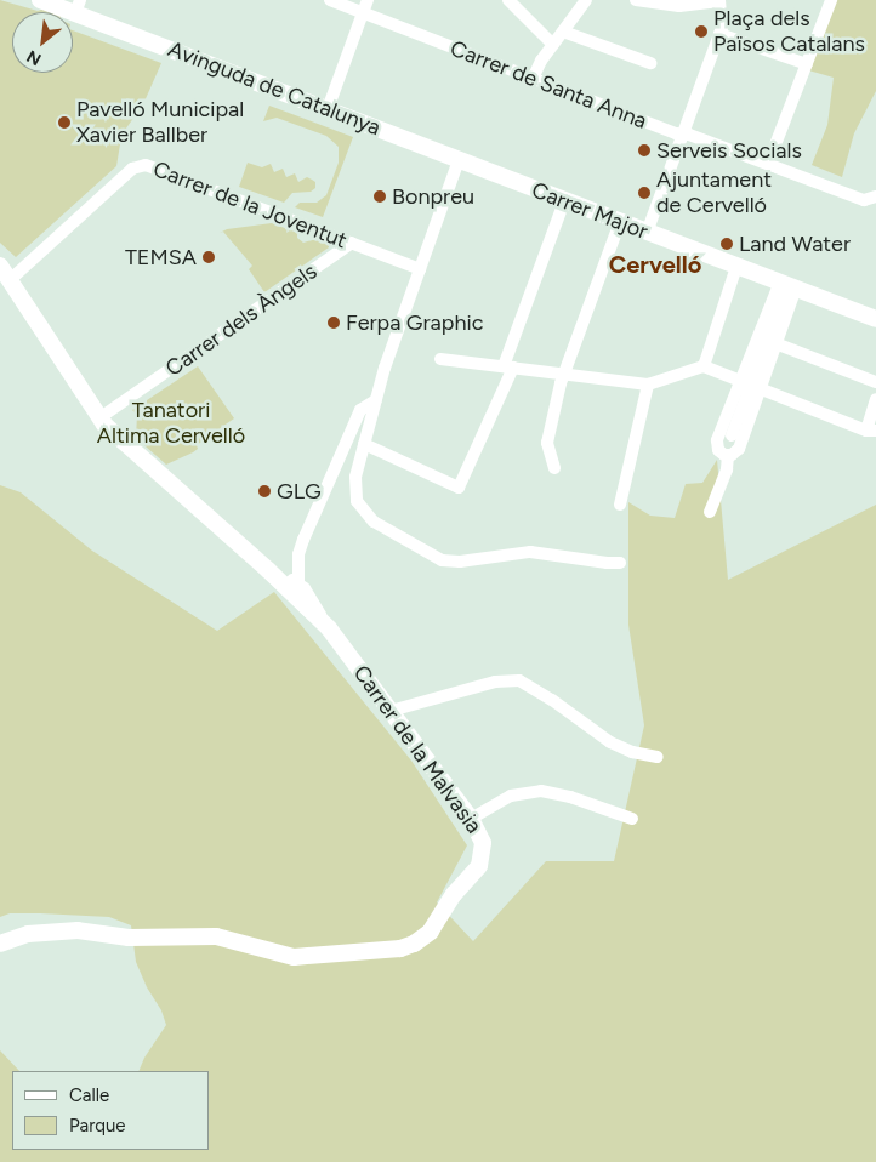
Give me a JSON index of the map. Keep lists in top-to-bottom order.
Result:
{
  "streets": {
    "street": [
      "Carrer de Santa Anna",
      "Avinguda de Catalunya",
      "Carrer de la Joventut",
      "Carrer Major",
      "Carrer dels Àngels",
      "Carrer de la Malvasia"
    ]
  },
  "crossings": [
    ["Avinguda de Catalunya", "Carrer Major"],
    ["Carrer de la Joventut", "Carrer dels Àngels"]
  ],
  "districts": ["Cervelló"],
  "parks": ["Tanatori Altima Cervelló"],
  "places": [
    "Plaça dels Països Catalans",
    "Pavelló Municipal Xavier Ballber",
    "Serveis Socials",
    "Ajuntament de Cervelló",
    "Bonpreu",
    "Land Water",
    "TEMSA",
    "Ferpa Graphic",
    "GLG"
  ],
  "legend": ["Calle", "Parque"],
  "north": "bottom left"
}
